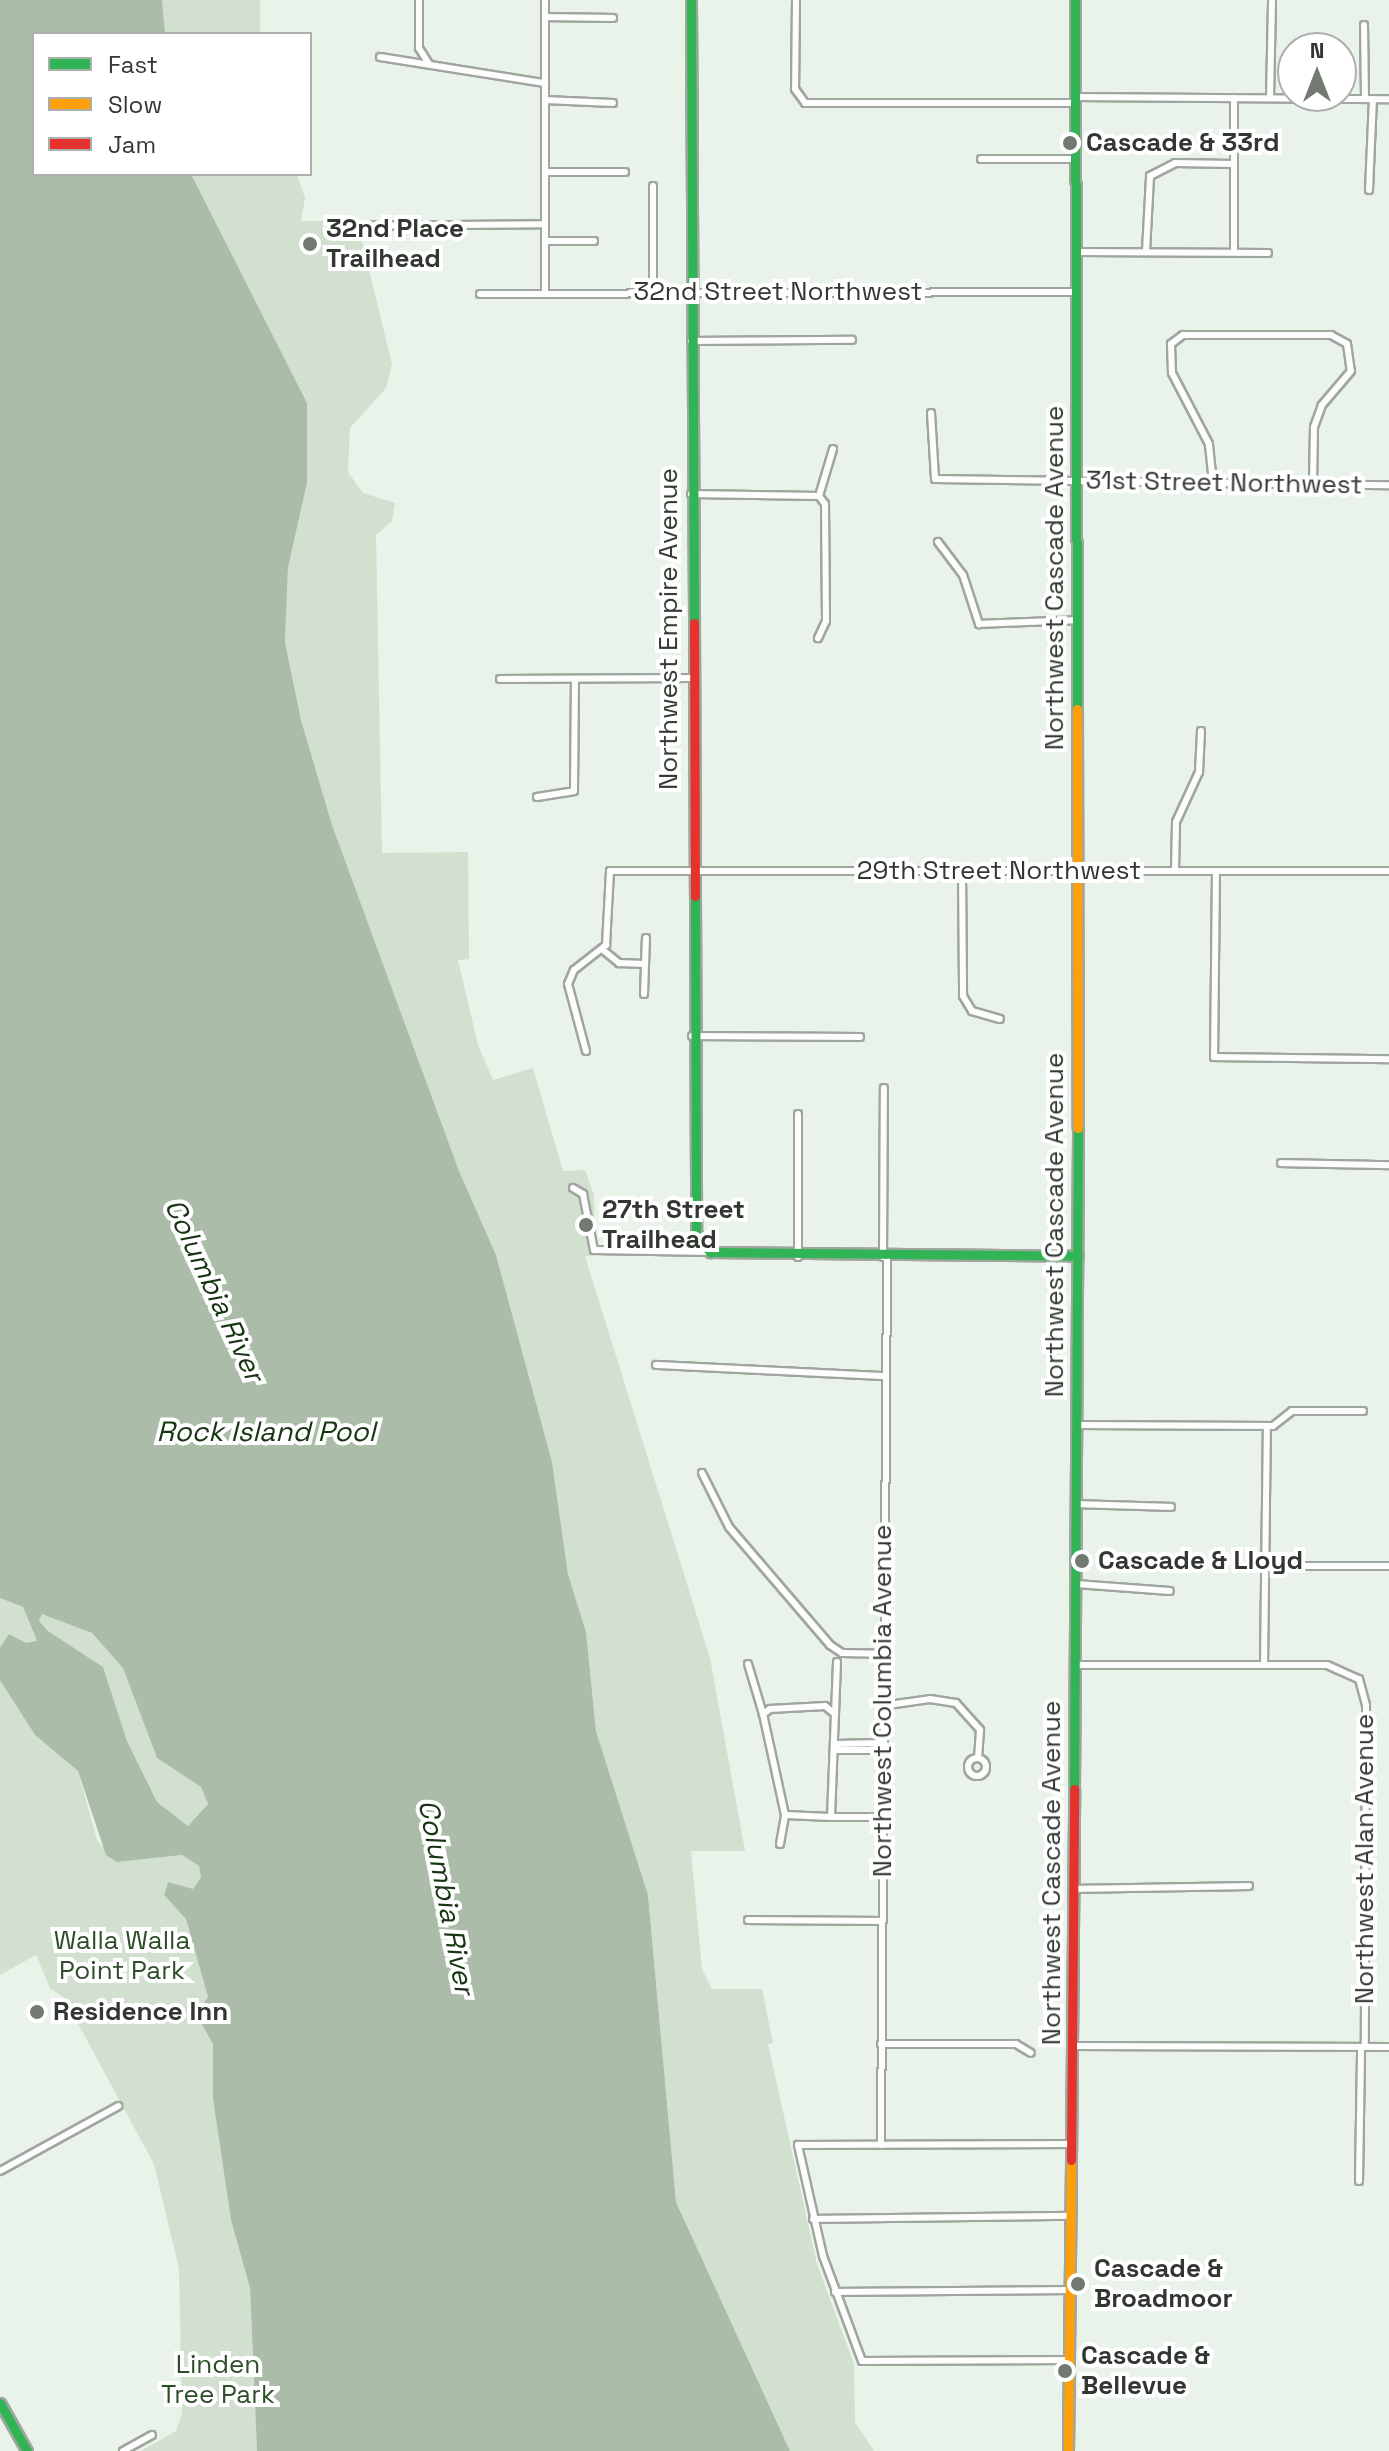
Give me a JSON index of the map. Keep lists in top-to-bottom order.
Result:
{
  "streets": {
    "street": [
      "32nd Street Northwest",
      "31st Street Northwest",
      "Northwest Cascade Avenue",
      "Northwest Empire Avenue",
      "29th Street Northwest",
      "Northwest Columbia Avenue",
      "Northwest Alan Avenue"
    ]
  },
  "crossings": [
    ["32nd Street Northwest", "Northwest Cascade Avenue"],
    ["32nd Street Northwest", "Northwest Empire Avenue"],
    ["31st Street Northwest", "Northwest Cascade Avenue"],
    ["Northwest Cascade Avenue", "29th Street Northwest"],
    ["Northwest Empire Avenue", "29th Street Northwest"]
  ],
  "water": ["Columbia River", "Rock Island Pool"],
  "parks": ["Walla Walla Point Park", "Linden Tree Park"],
  "places": [
    "Cascade & 33rd",
    "32nd Place Trailhead",
    "27th Street Trailhead",
    "Cascade & Lloyd",
    "Residence Inn",
    "Cascade & Broadmoor",
    "Cascade & Bellevue"
  ],
  "legend": ["Fast", "Slow", "Jam"],
  "north": "top"
}
